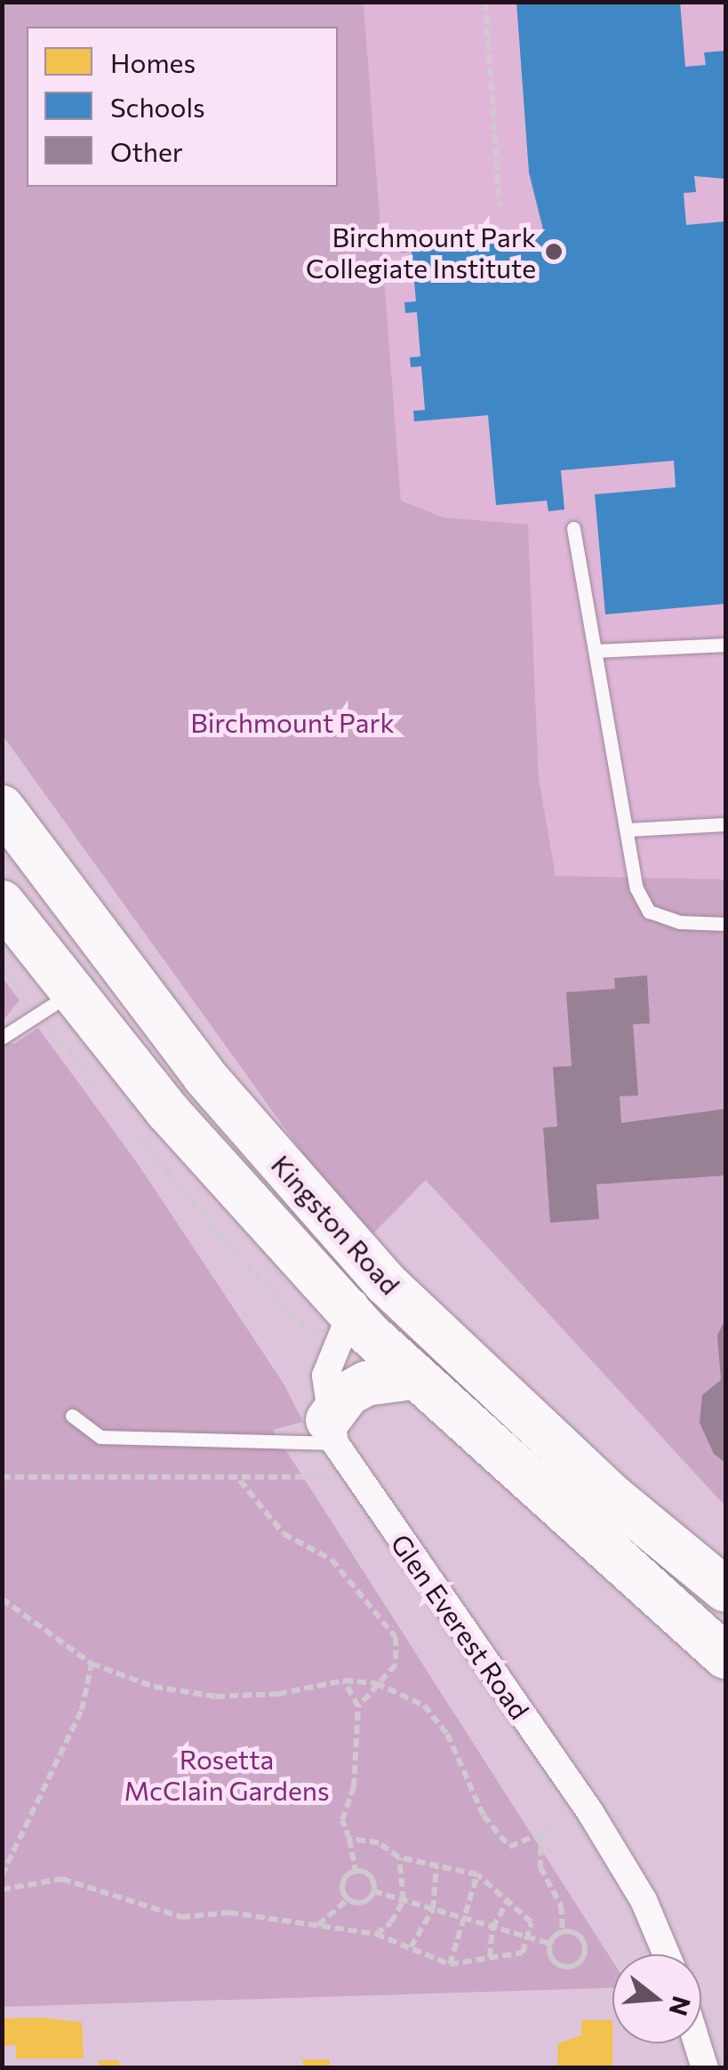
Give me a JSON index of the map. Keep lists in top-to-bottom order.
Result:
{
  "streets": {
    "main road": ["Kingston Road"],
    "street": ["Glen Everest Road"]
  },
  "parks": ["Birchmount Park", "Rosetta McClain Gardens"],
  "places": ["Birchmount Park Collegiate Institute"],
  "legend": ["Homes", "Schools", "Other"],
  "north": "right"
}
